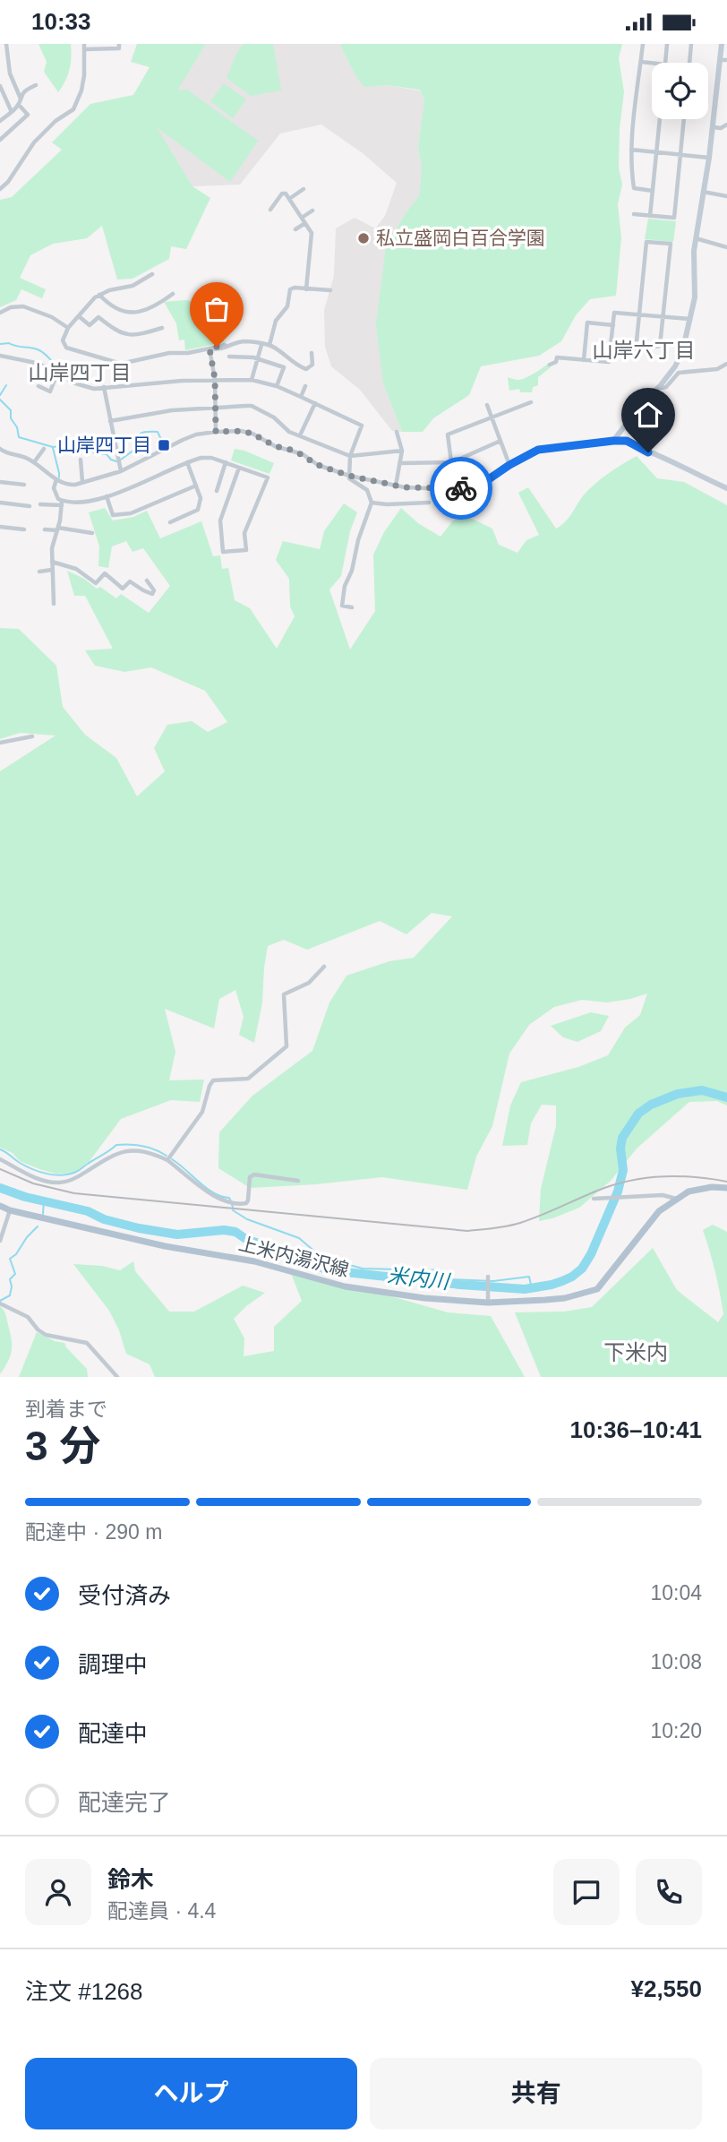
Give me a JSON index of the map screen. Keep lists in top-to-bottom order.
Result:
{
  "streets": {
    "main road": ["上米内湯沢線"]
  },
  "districts": ["山岸六丁目", "山岸四丁目", "下米内"],
  "water": ["米内川"],
  "places": {
    "other": ["私立盛岡白百合学園"],
    "transit": ["山岸四丁目"]
  },
  "page": {
    "status": "10:33",
    "heading": ["3 分", "到着まで", "10:36–10:41"],
    "panel": [
      "鈴木",
      "配達員 · 4.4",
      "注文 #1268",
      "¥2,550"
    ],
    "bar": "配達中 · 290 m",
    "list": [
      ["受付済み", "10:04"],
      ["調理中", "10:08"],
      ["配達中", "10:20"],
      "配達完了"
    ],
    "buttons": ["ヘルプ", "共有"]
  }
}
